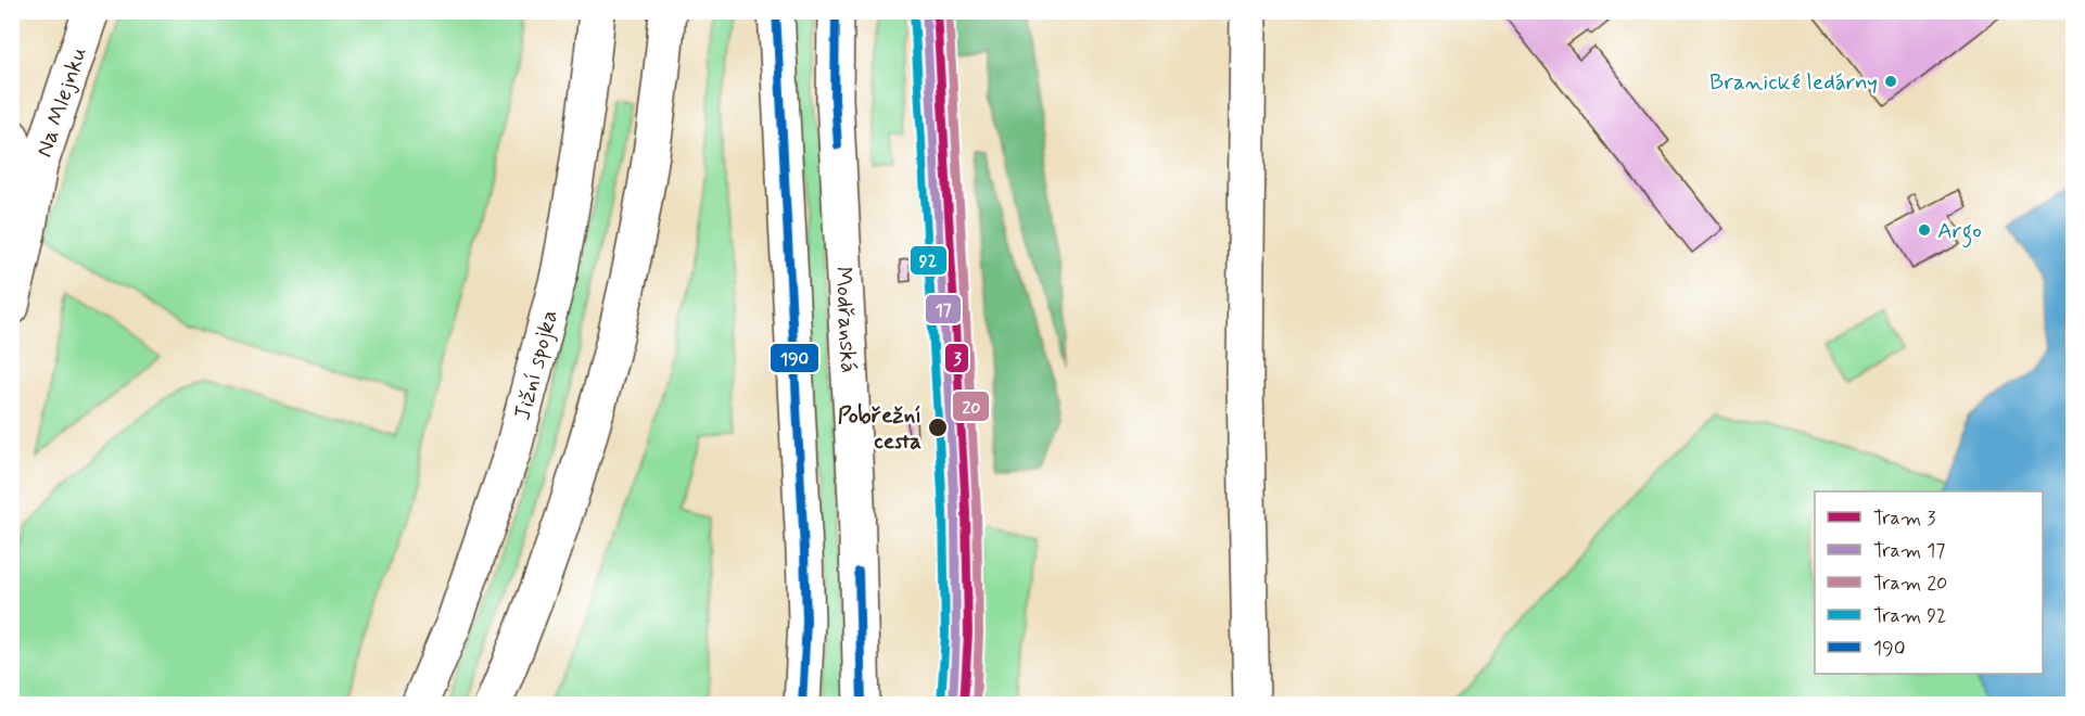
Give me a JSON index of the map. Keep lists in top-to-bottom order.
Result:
{
  "streets": {
    "main road": ["Na Mlejnku", "Modřanská", "Jižní spojka"]
  },
  "places": ["Branické ledárny", "Argo", "Pobřežní cesta"],
  "lines": [
    "tram line 3",
    "tram line 20",
    "transit line 190",
    "tram line 17",
    "tram line 92"
  ],
  "legend": [
    "Tram 3",
    "Tram 17",
    "Tram 20",
    "Tram 92",
    "190"
  ]
}
